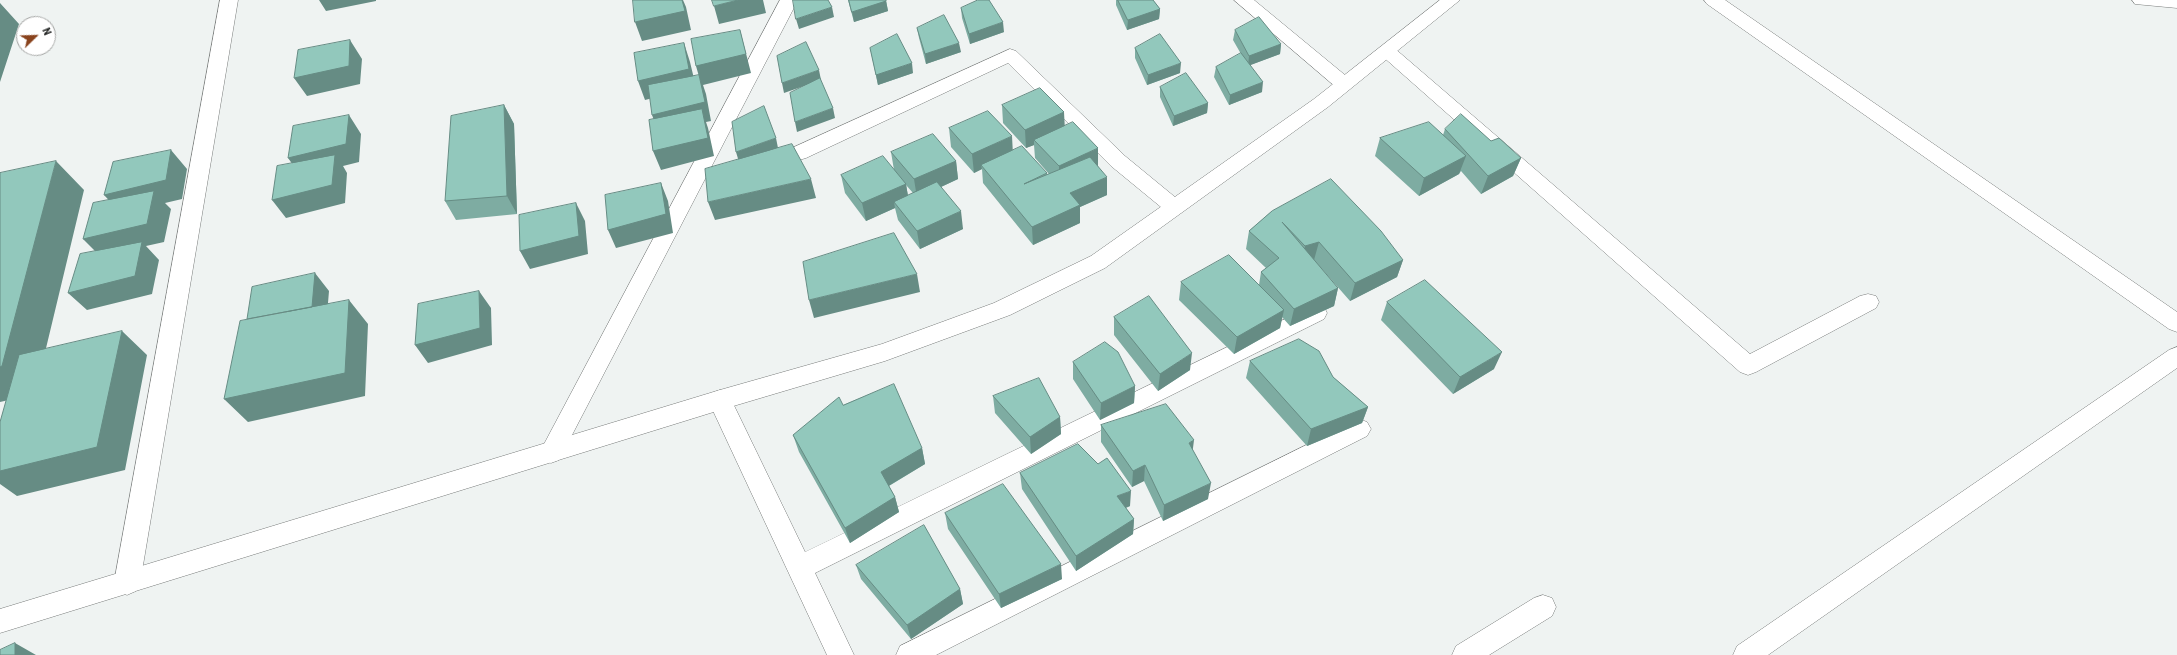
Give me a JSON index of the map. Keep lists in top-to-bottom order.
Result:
{
  "north": "top right"
}
